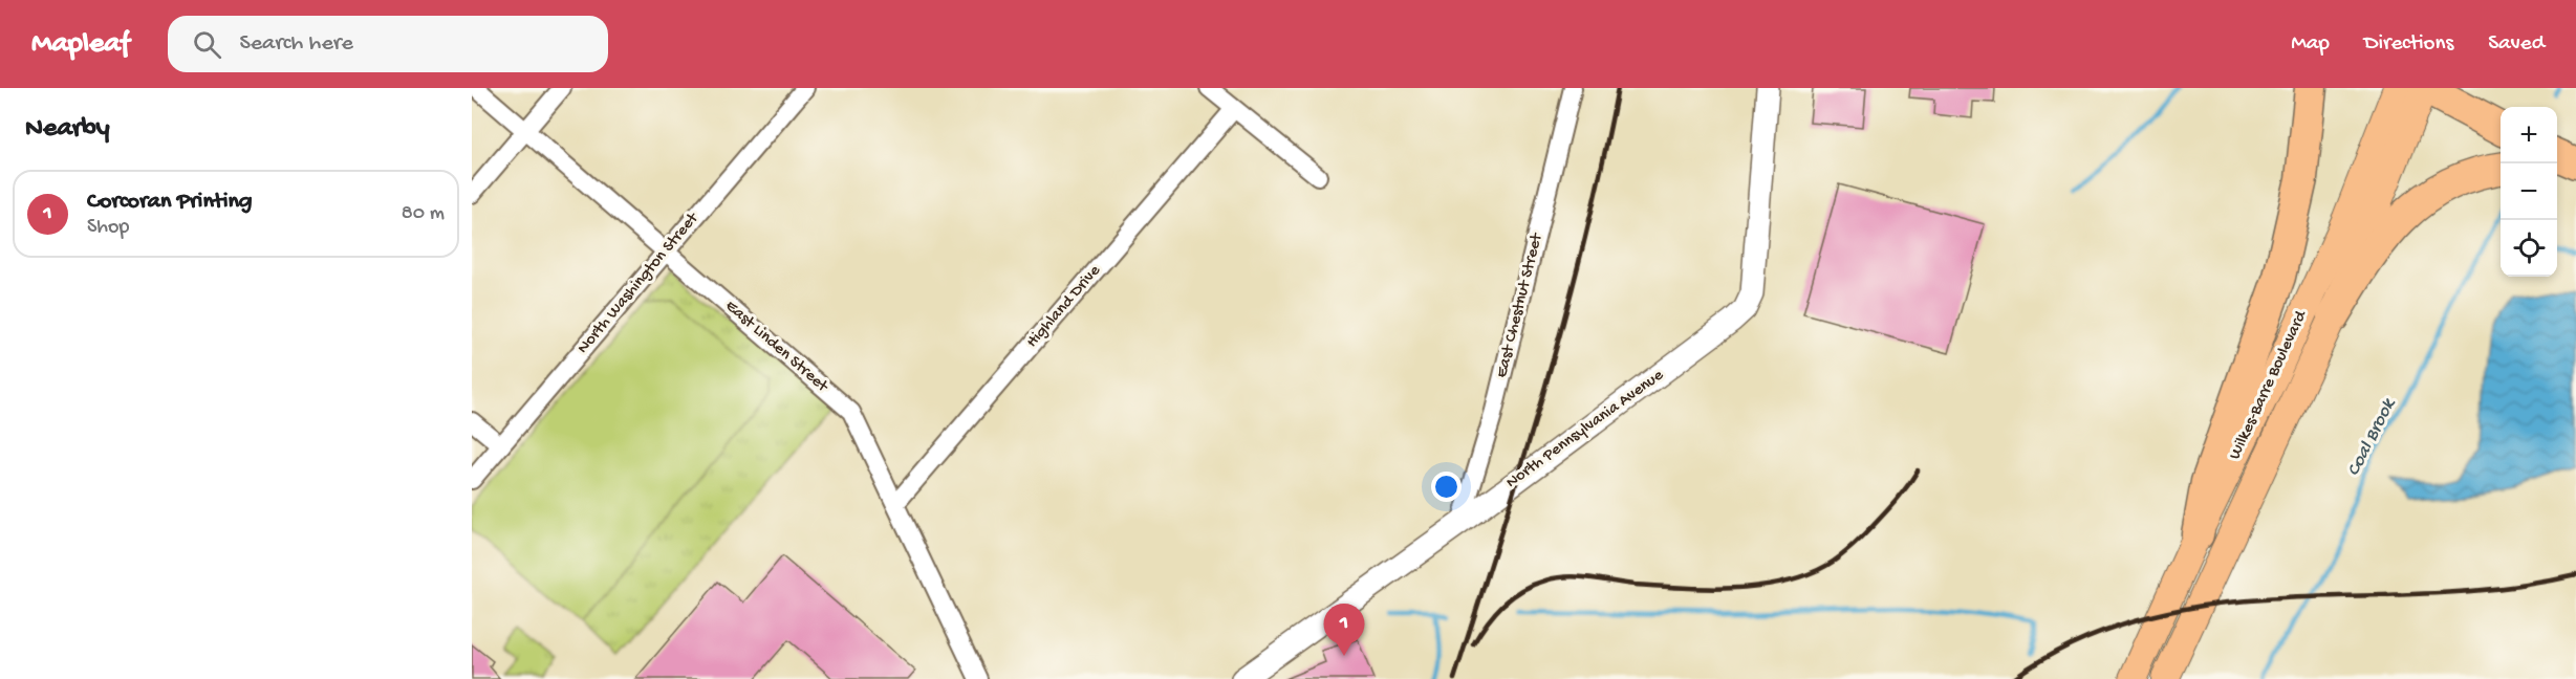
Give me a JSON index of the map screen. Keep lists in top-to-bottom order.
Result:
{
  "streets": {
    "main road": ["Wilkes-Barre Boulevard"],
    "street": [
      "North Washington Street",
      "East Chestnut Street",
      "Highland Drive",
      "East Linden Street",
      "North Pennsylvania Avenue"
    ]
  },
  "crossings": [
    ["North Washington Street", "East Linden Street"],
    ["East Chestnut Street", "North Pennsylvania Avenue"],
    ["Highland Drive", "East Linden Street"]
  ],
  "water": ["Coal Brook"],
  "page": {
    "header": "Mapleaf",
    "search": "Search here",
    "nav": ["Map", "Directions", "Saved"],
    "heading": "Nearby",
    "map_buttons": ["+", "−"],
    "list": [
      {
        "mark": "1",
        "name": "Corcoran Printing",
        "note": "Shop",
        "value": "80 m"
      }
    ],
    "pins": "1"
  }
}
